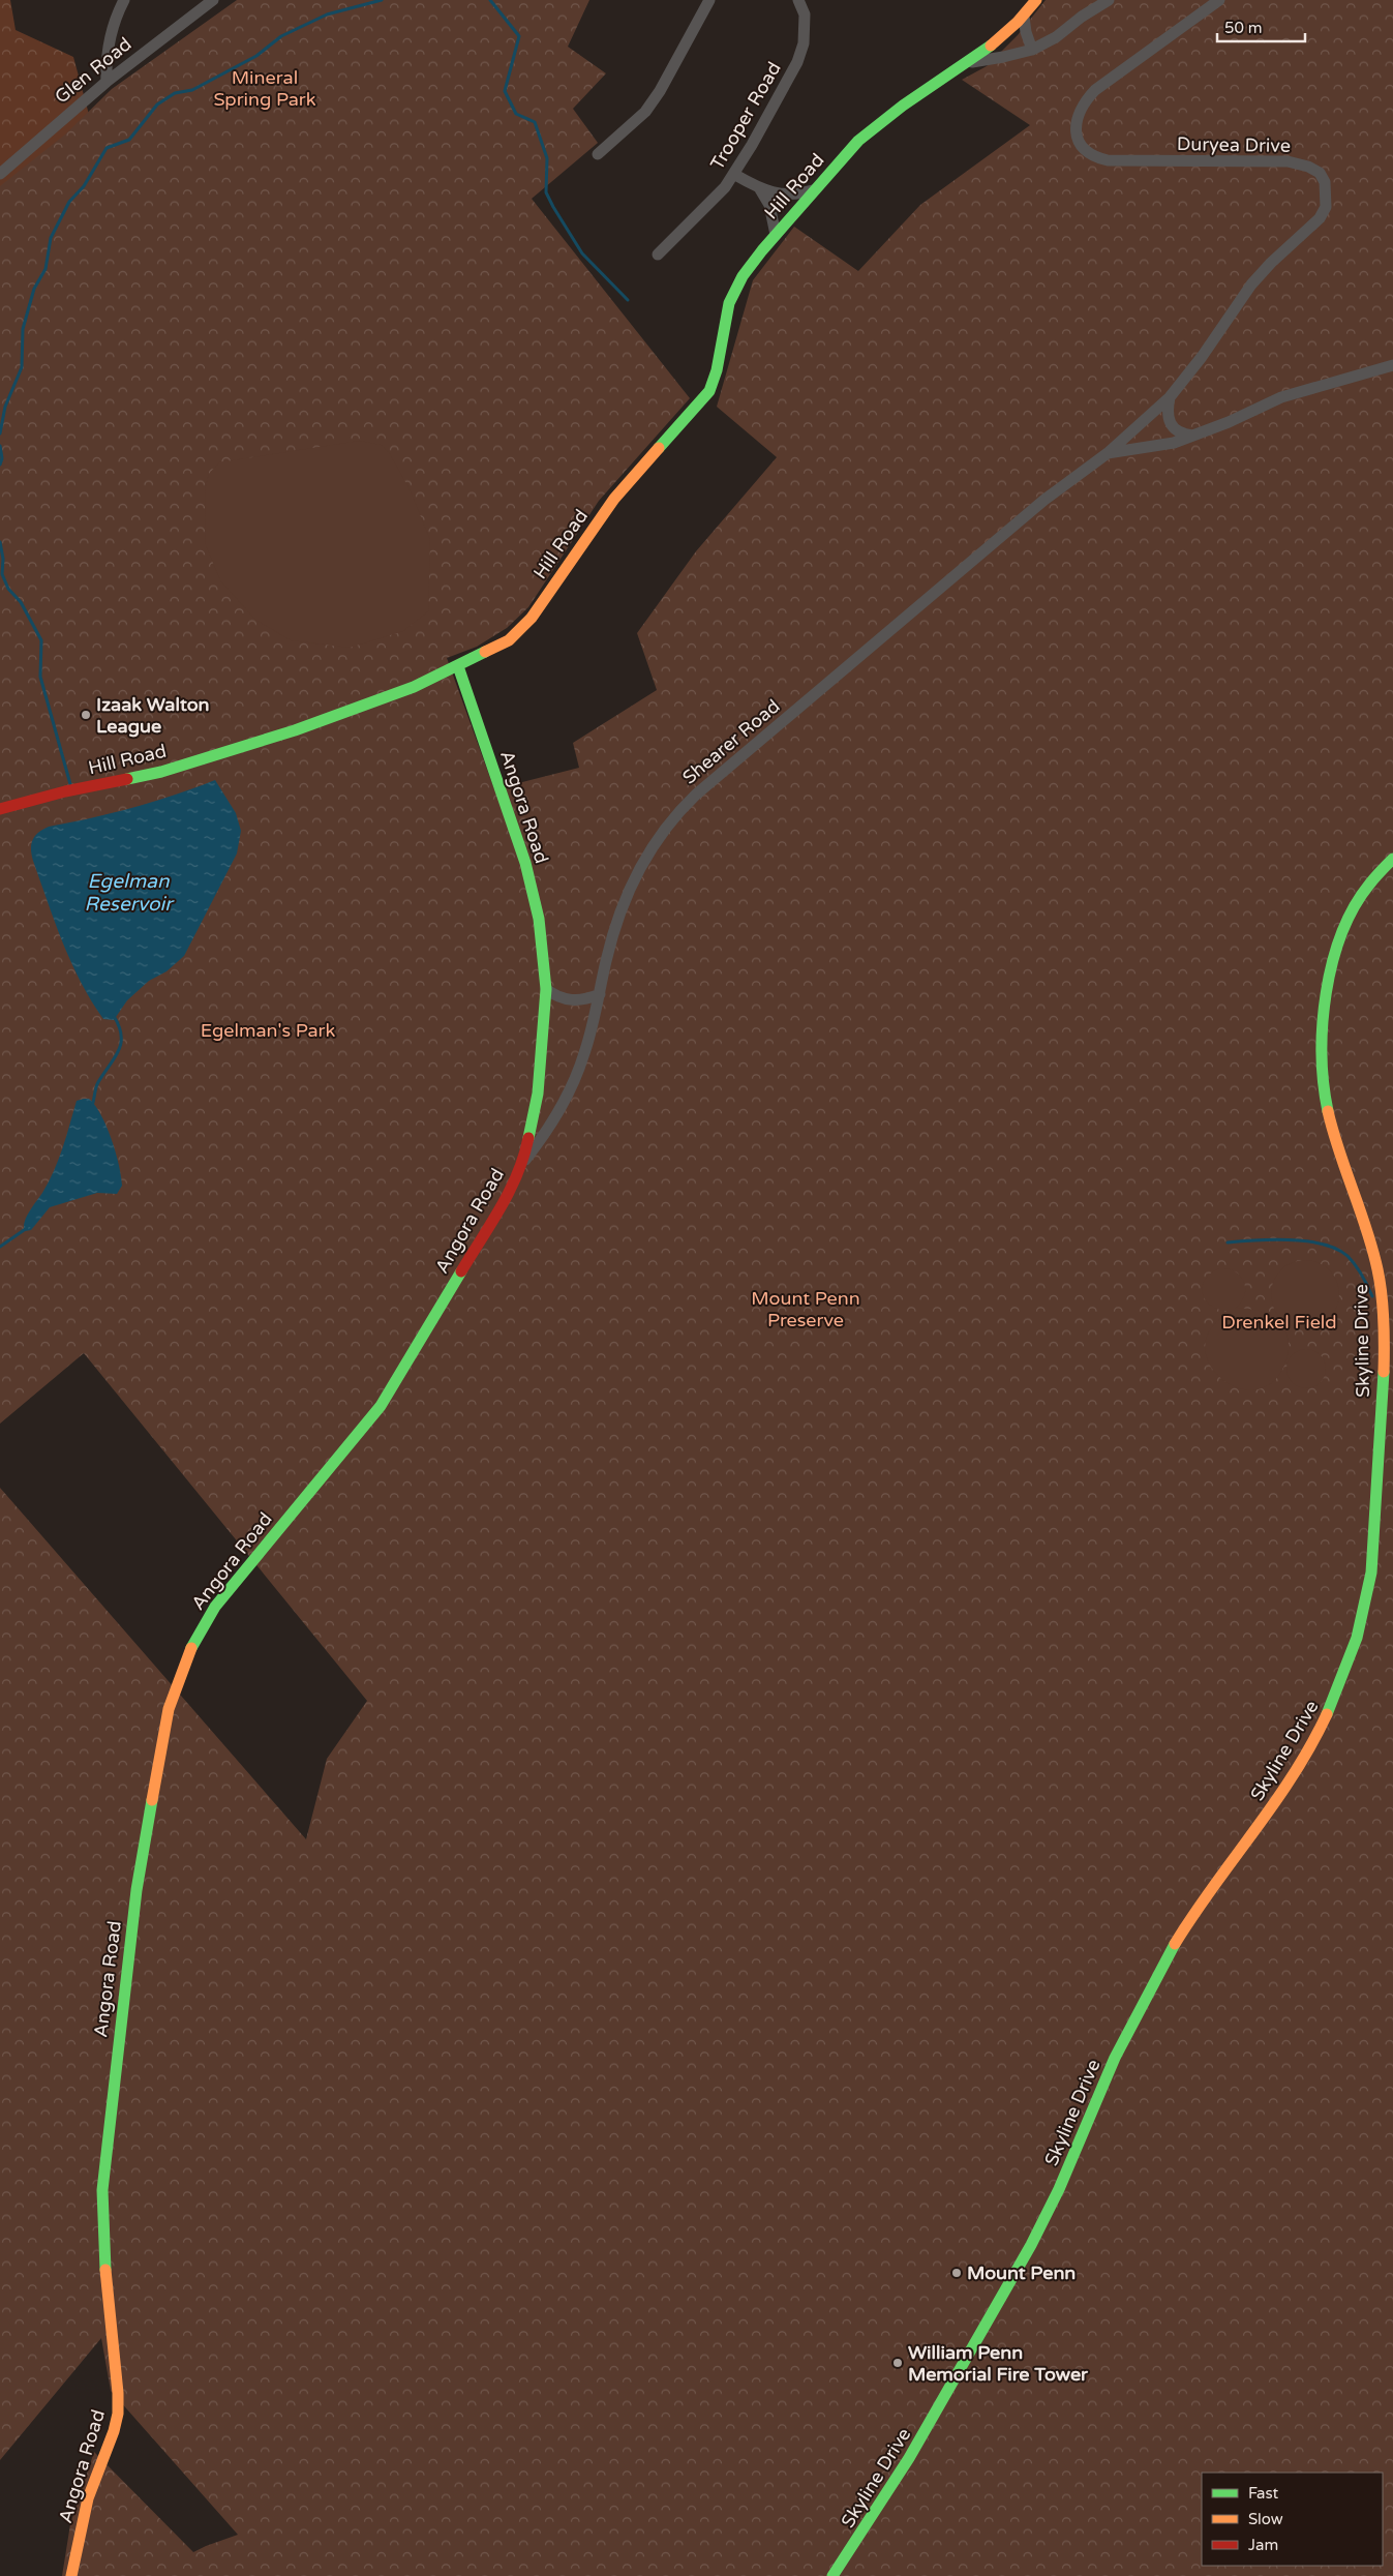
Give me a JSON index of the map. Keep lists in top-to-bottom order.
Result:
{
  "streets": {
    "street": [
      "Glen Road",
      "Trooper Road",
      "Duryea Drive",
      "Hill Road",
      "Shearer Road",
      "Angora Road",
      "Skyline Drive"
    ]
  },
  "crossings": [
    ["Duryea Drive", "Shearer Road"],
    ["Hill Road", "Angora Road"],
    ["Shearer Road", "Angora Road"]
  ],
  "water": ["Egelman Reservoir"],
  "parks": [
    "Mineral Spring Park",
    "Egelman's Park",
    "Mount Penn Preserve",
    "Drenkel Field"
  ],
  "places": ["Izaak Walton League", "Mount Penn", "William Penn Memorial Fire Tower"],
  "legend": ["Fast", "Slow", "Jam"],
  "scale_bar": "50 m"
}
